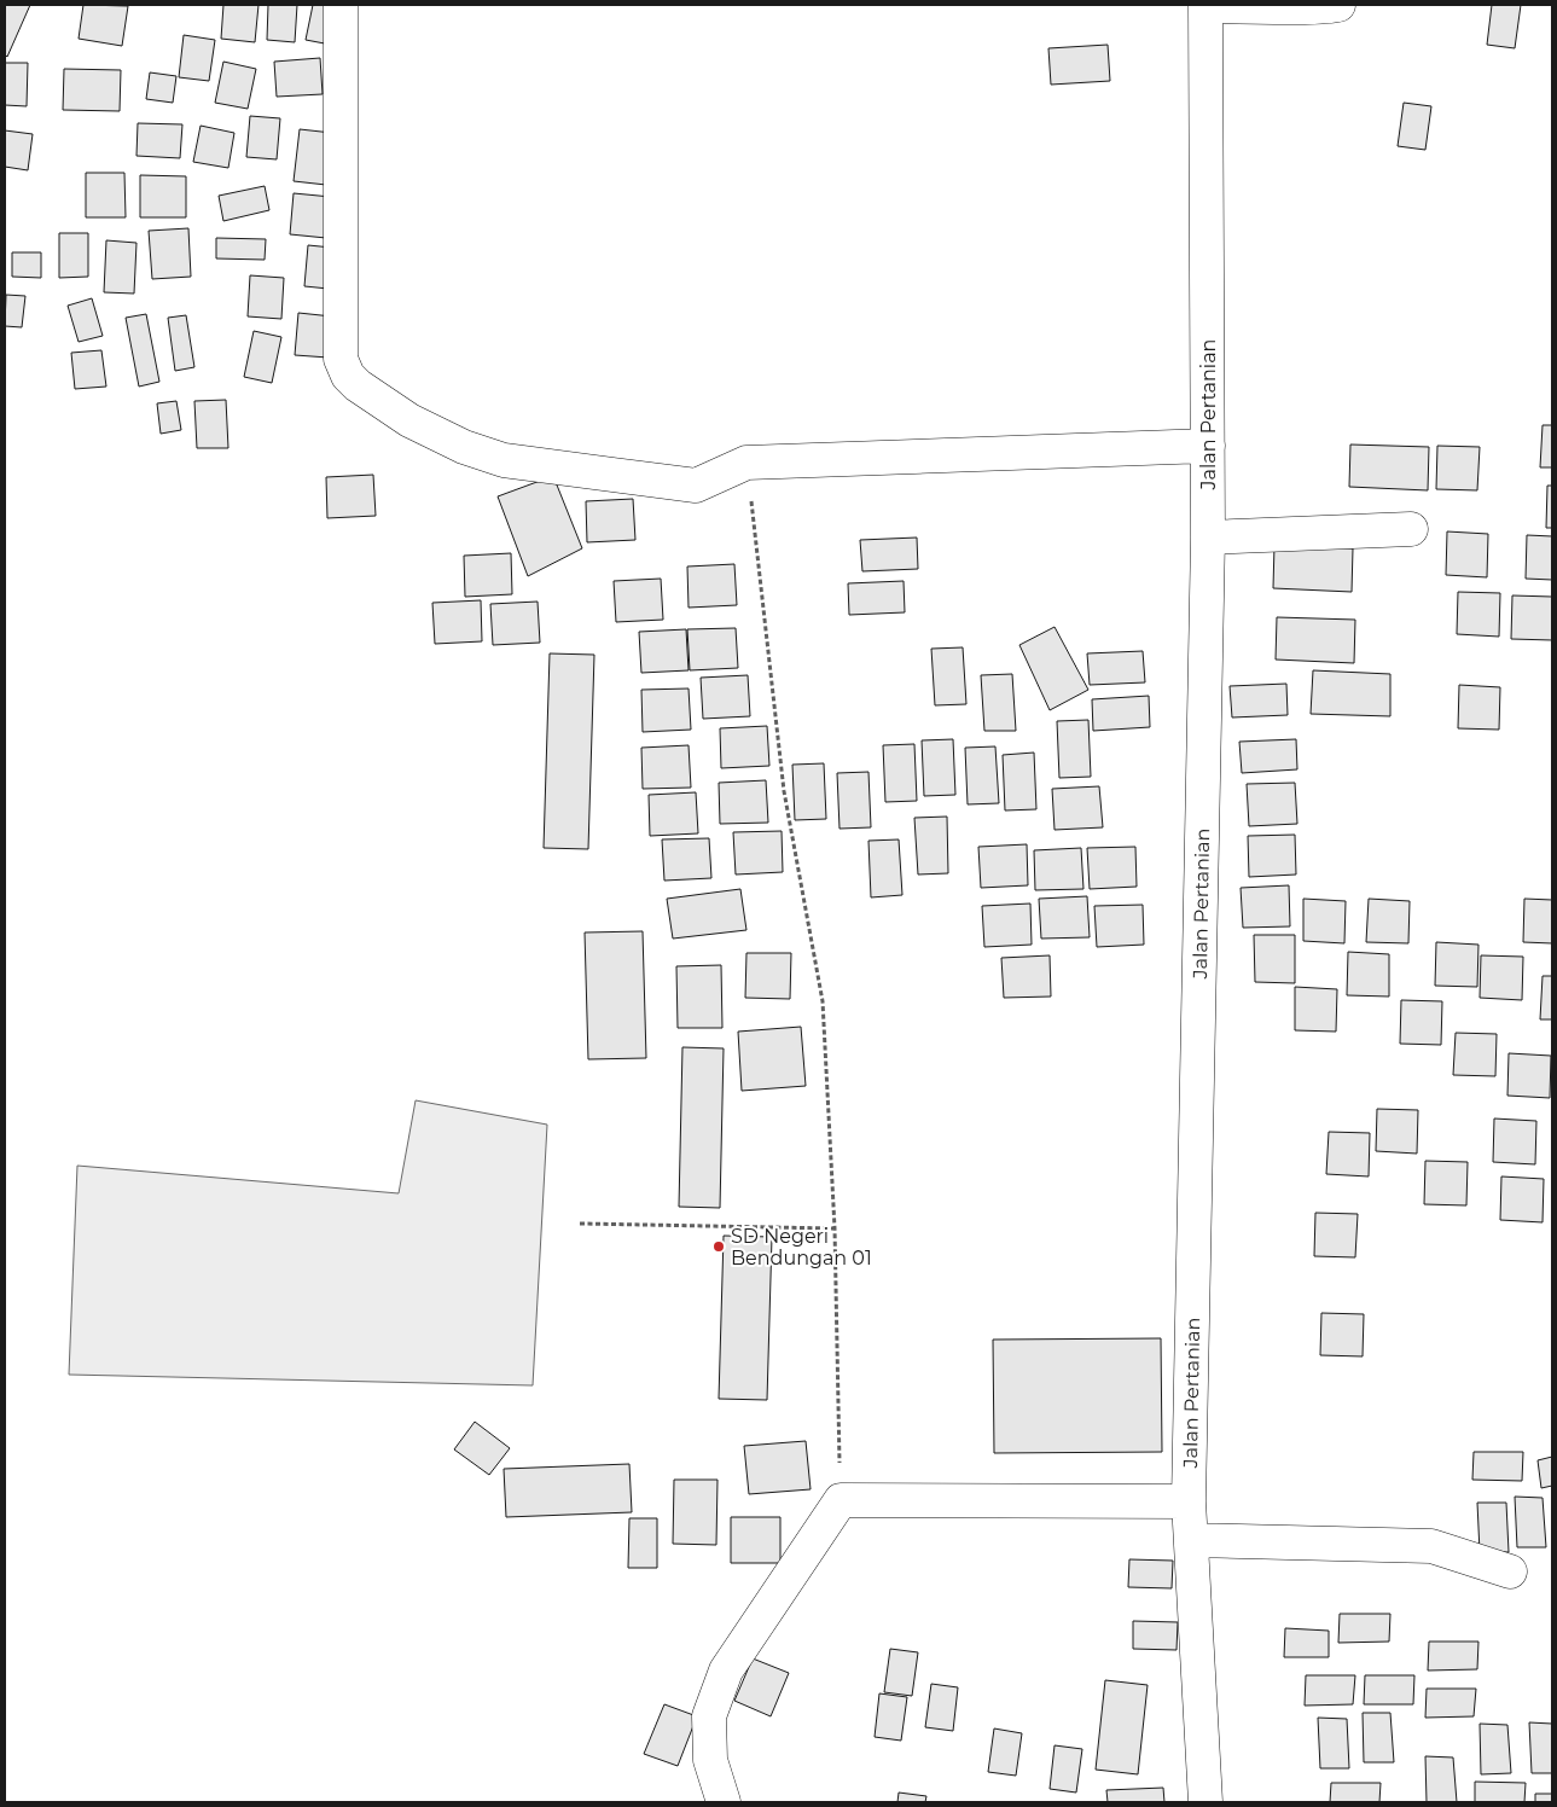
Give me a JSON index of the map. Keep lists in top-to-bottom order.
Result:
{
  "streets": {
    "street": ["Jalan Pertanian"]
  },
  "places": ["SD Negeri Bendungan 01"]
}
